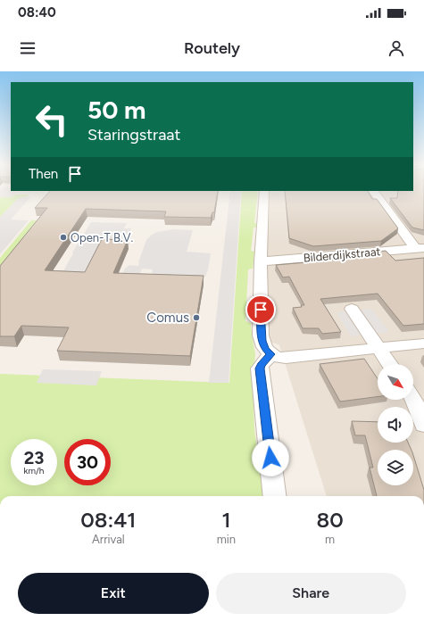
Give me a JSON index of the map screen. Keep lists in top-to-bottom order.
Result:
{
  "streets": {
    "street": ["Bilderdijkstraat"]
  },
  "places": ["Open-T B.V.", "Comus"],
  "north": "bottom right",
  "page": {
    "status": "08:40",
    "header": "Routely",
    "turn": ["50 m", "Staringstraat"],
    "then": "Then",
    "speed": "23 km/h",
    "limit": "30",
    "eta": [
      "08:41",
      "Arrival",
      "1",
      "min",
      "80",
      "m"
    ],
    "buttons": ["Exit", "Share"]
  }
}
